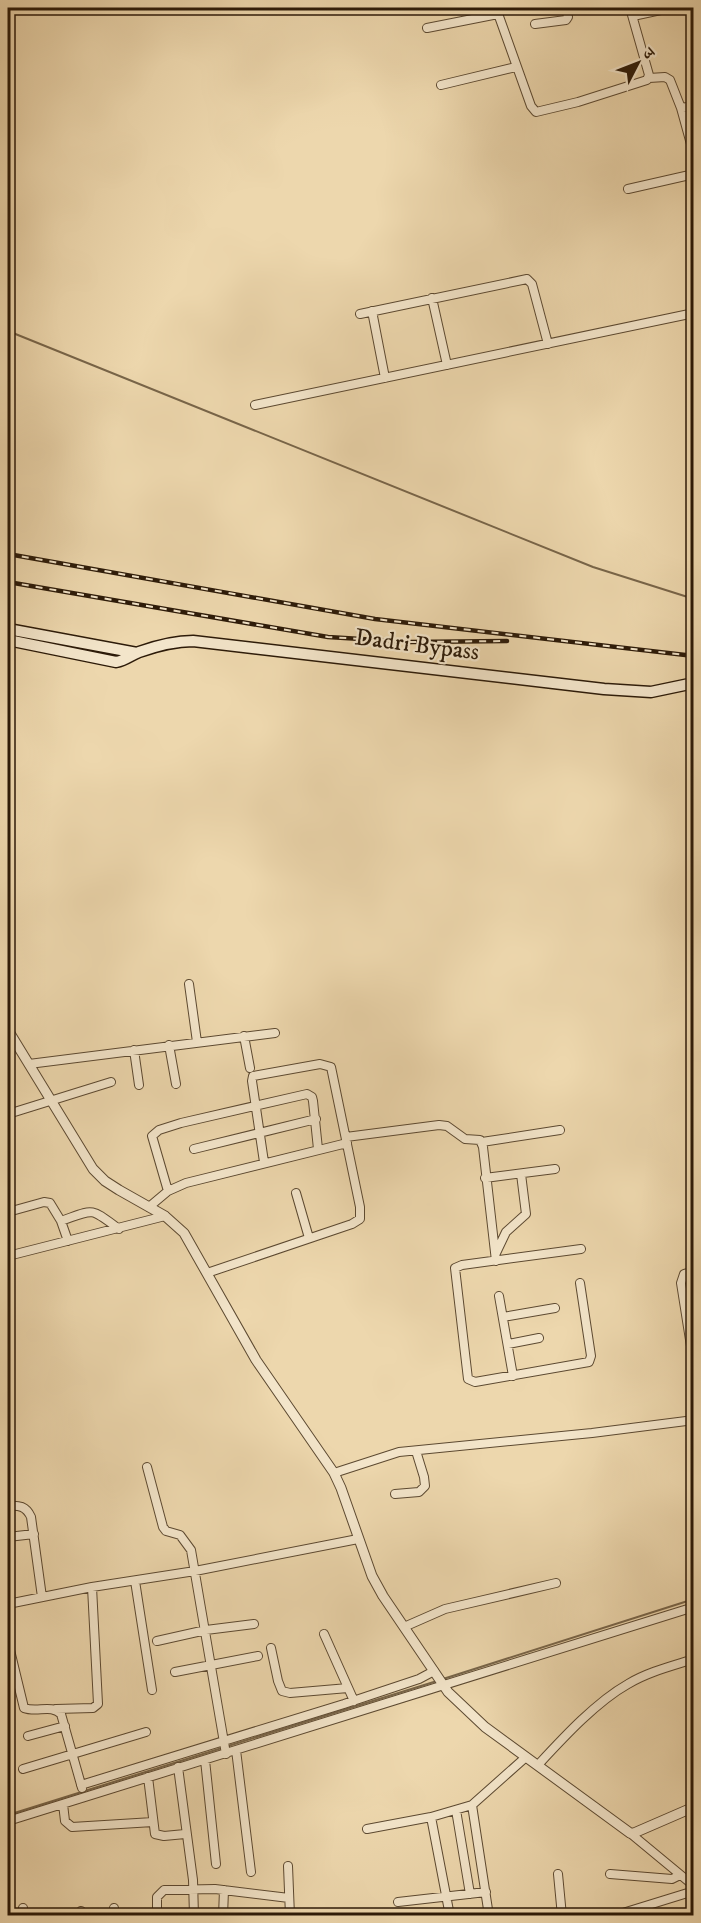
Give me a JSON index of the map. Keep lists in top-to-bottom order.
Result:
{
  "streets": {
    "main road": ["Dadri Bypass"]
  },
  "north": "top right"
}
